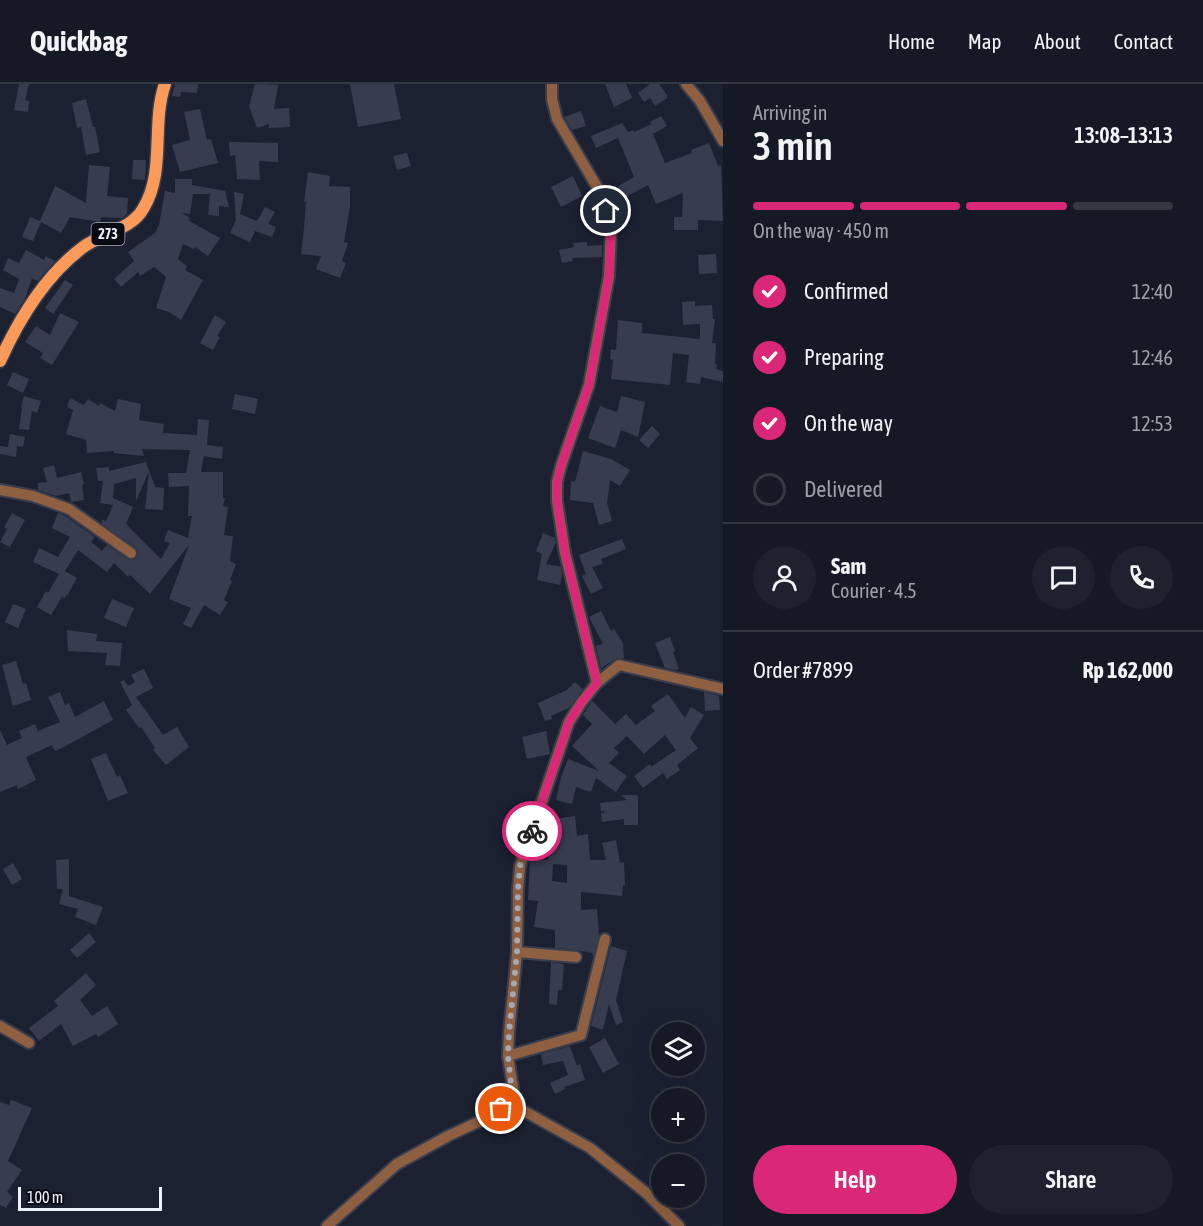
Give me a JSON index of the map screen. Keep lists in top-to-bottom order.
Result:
{
  "streets": {
    "main road": ["273"]
  },
  "scale_bar": "100 m",
  "page": {
    "header": "Quickbag",
    "nav": [
      "Home",
      "Map",
      "About",
      "Contact"
    ],
    "heading": ["3 min", "Arriving in", "13:08–13:13"],
    "panel": [
      "Sam",
      "Courier · 4.5",
      "Order #7899",
      "Rp 162,000"
    ],
    "bar": "On the way · 450 m",
    "list": [
      ["Confirmed", "12:40"],
      ["Preparing", "12:46"],
      ["On the way", "12:53"],
      "Delivered"
    ],
    "map_buttons": ["+", "−"],
    "buttons": ["Help", "Share"],
    "scale": "100 m"
  }
}
